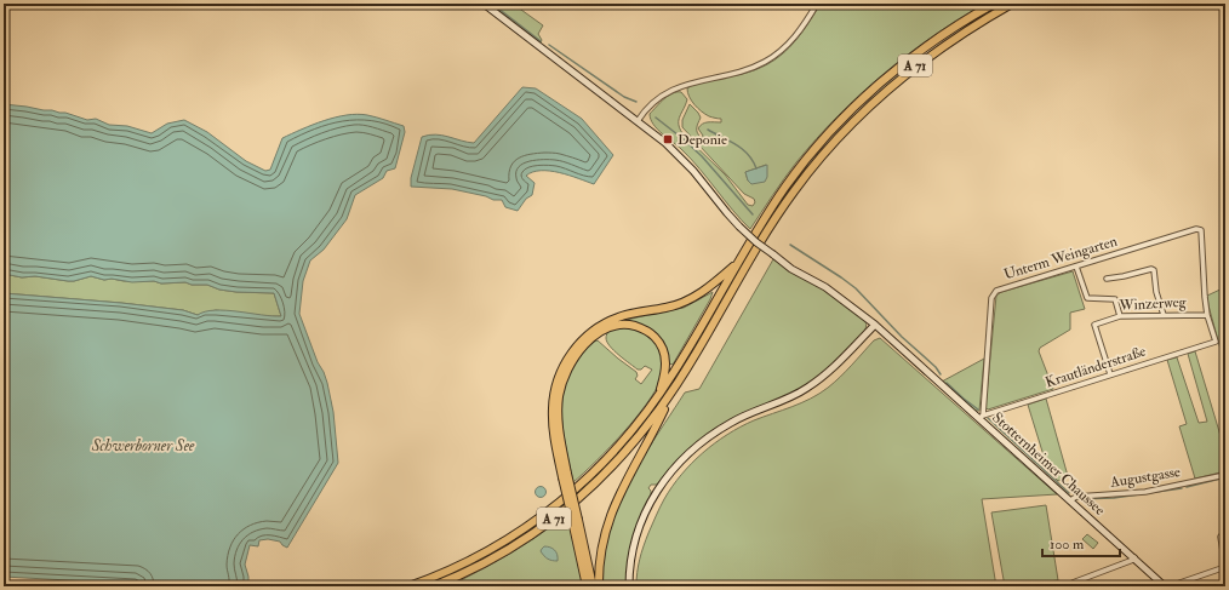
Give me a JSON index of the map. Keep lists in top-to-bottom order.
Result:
{
  "streets": {
    "highway": ["A 71"],
    "street": [
      "Unterm Weingarten",
      "Winzerweg",
      "Krautländerstraße",
      "Stotternheimer Chaussee",
      "Augustgasse"
    ]
  },
  "crossings": [
    ["Unterm Weingarten", "Winzerweg"],
    ["Unterm Weingarten", "Krautländerstraße"],
    ["Unterm Weingarten", "Stotternheimer Chaussee"],
    ["Winzerweg", "Krautländerstraße"],
    ["Krautländerstraße", "Stotternheimer Chaussee"],
    ["Stotternheimer Chaussee", "Augustgasse"]
  ],
  "water": ["Schwerborner See"],
  "places": {
    "transit": ["Deponie"]
  },
  "scale_bar": "100 m"
}
